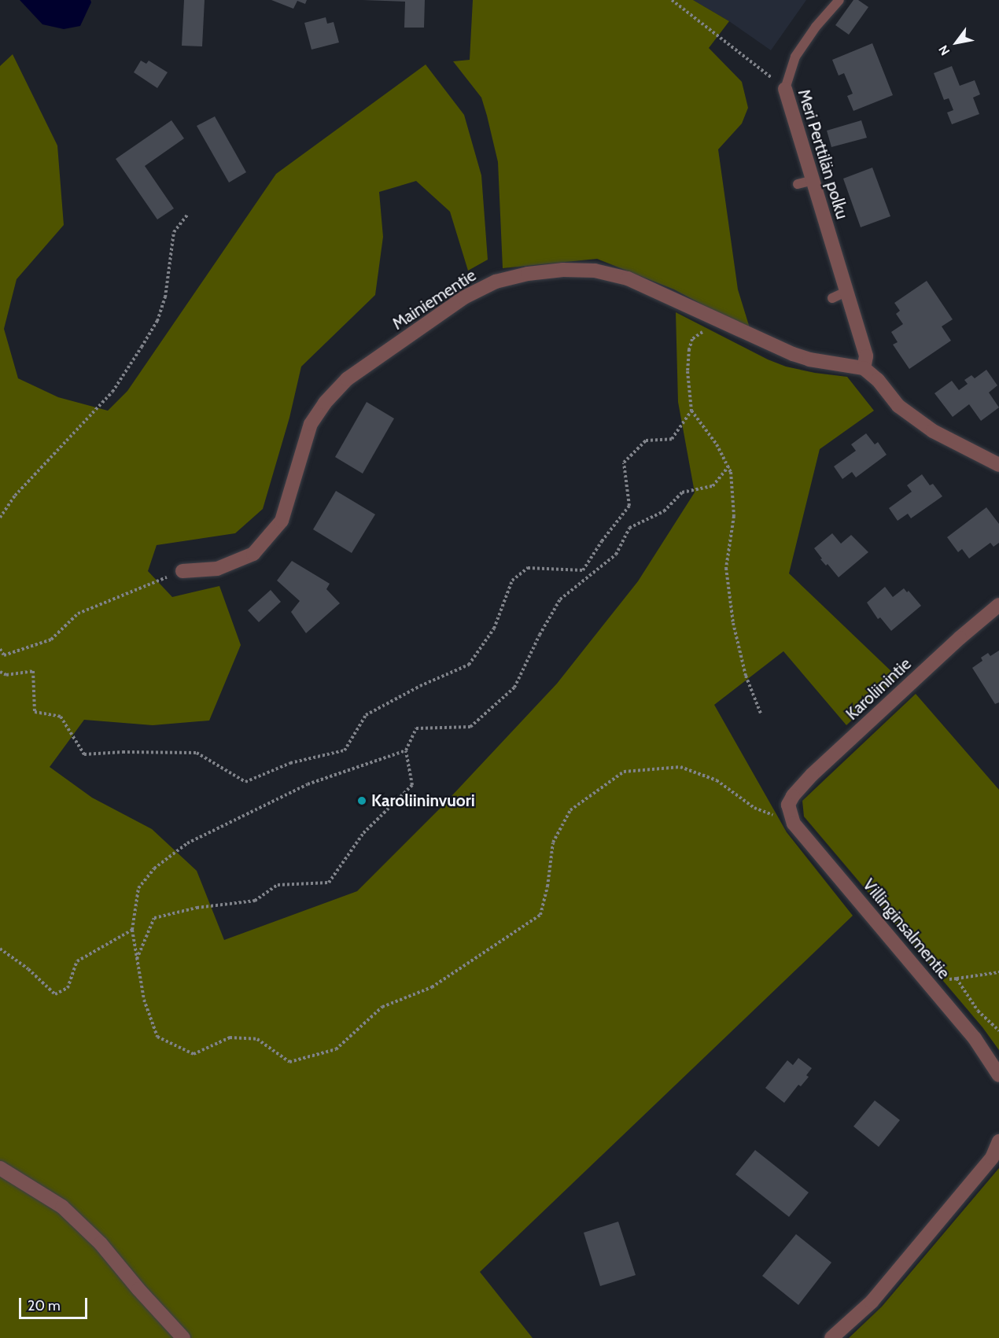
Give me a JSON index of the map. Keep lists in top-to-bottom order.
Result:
{
  "streets": {
    "street": [
      "Meri Perttilän polku",
      "Mainiementie",
      "Karoliinintie",
      "Villinginsalmentie"
    ]
  },
  "crossings": [
    ["Meri Perttilän polku", "Mainiementie"],
    ["Karoliinintie", "Villinginsalmentie"]
  ],
  "places": ["Karoliininvuori"],
  "scale_bar": "20 m",
  "north": "bottom left"
}
